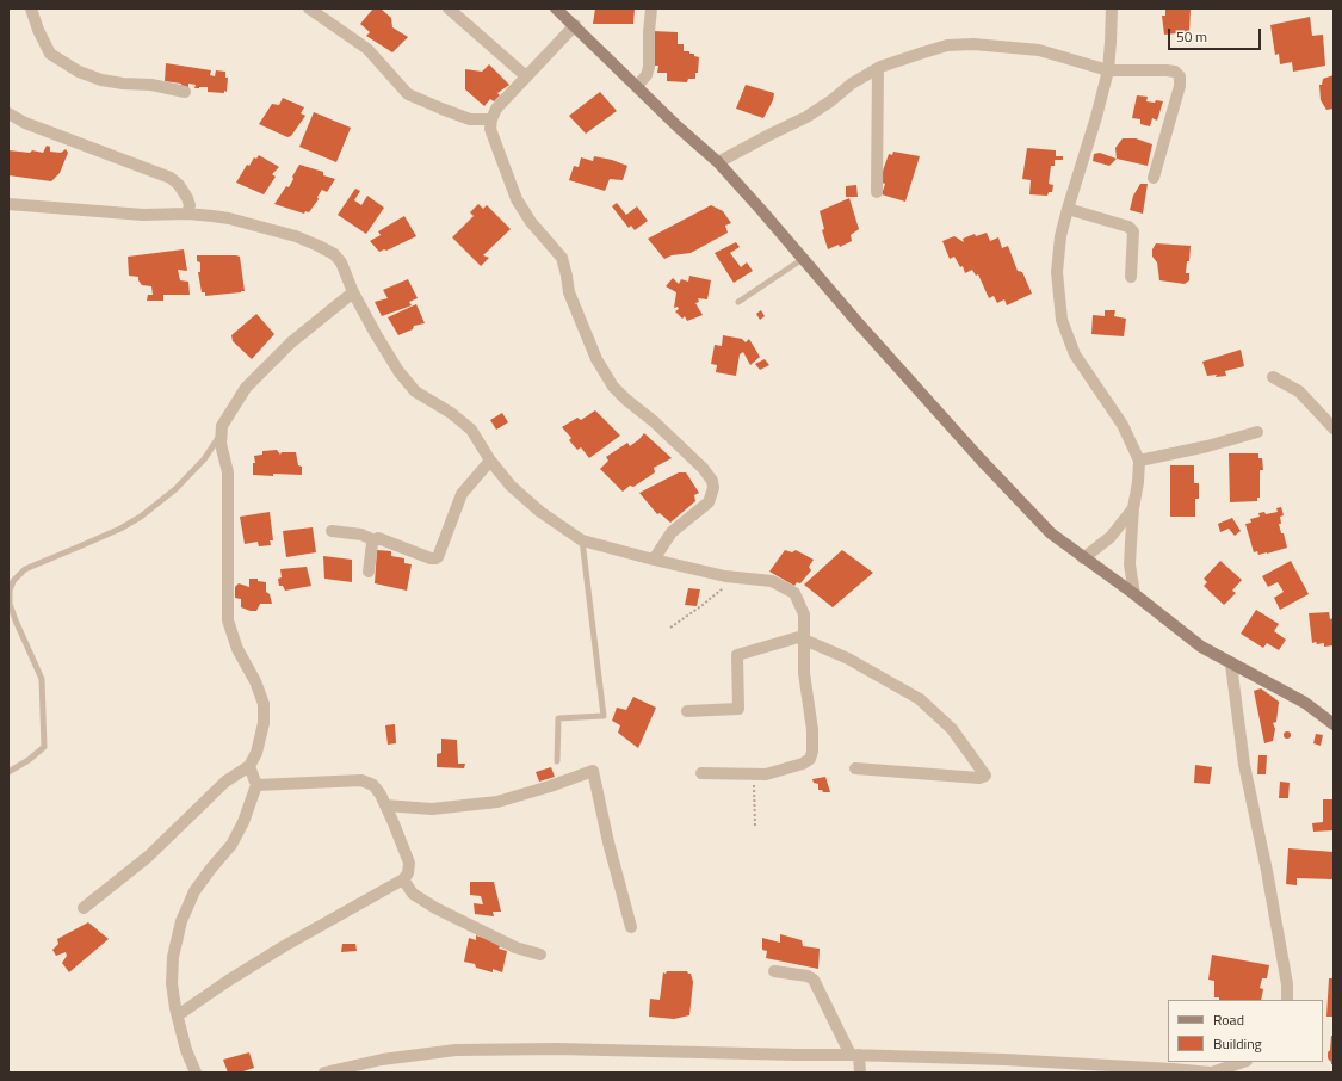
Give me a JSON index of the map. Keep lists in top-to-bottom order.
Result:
{
  "legend": ["Road", "Building"],
  "scale_bar": "50 m"
}
